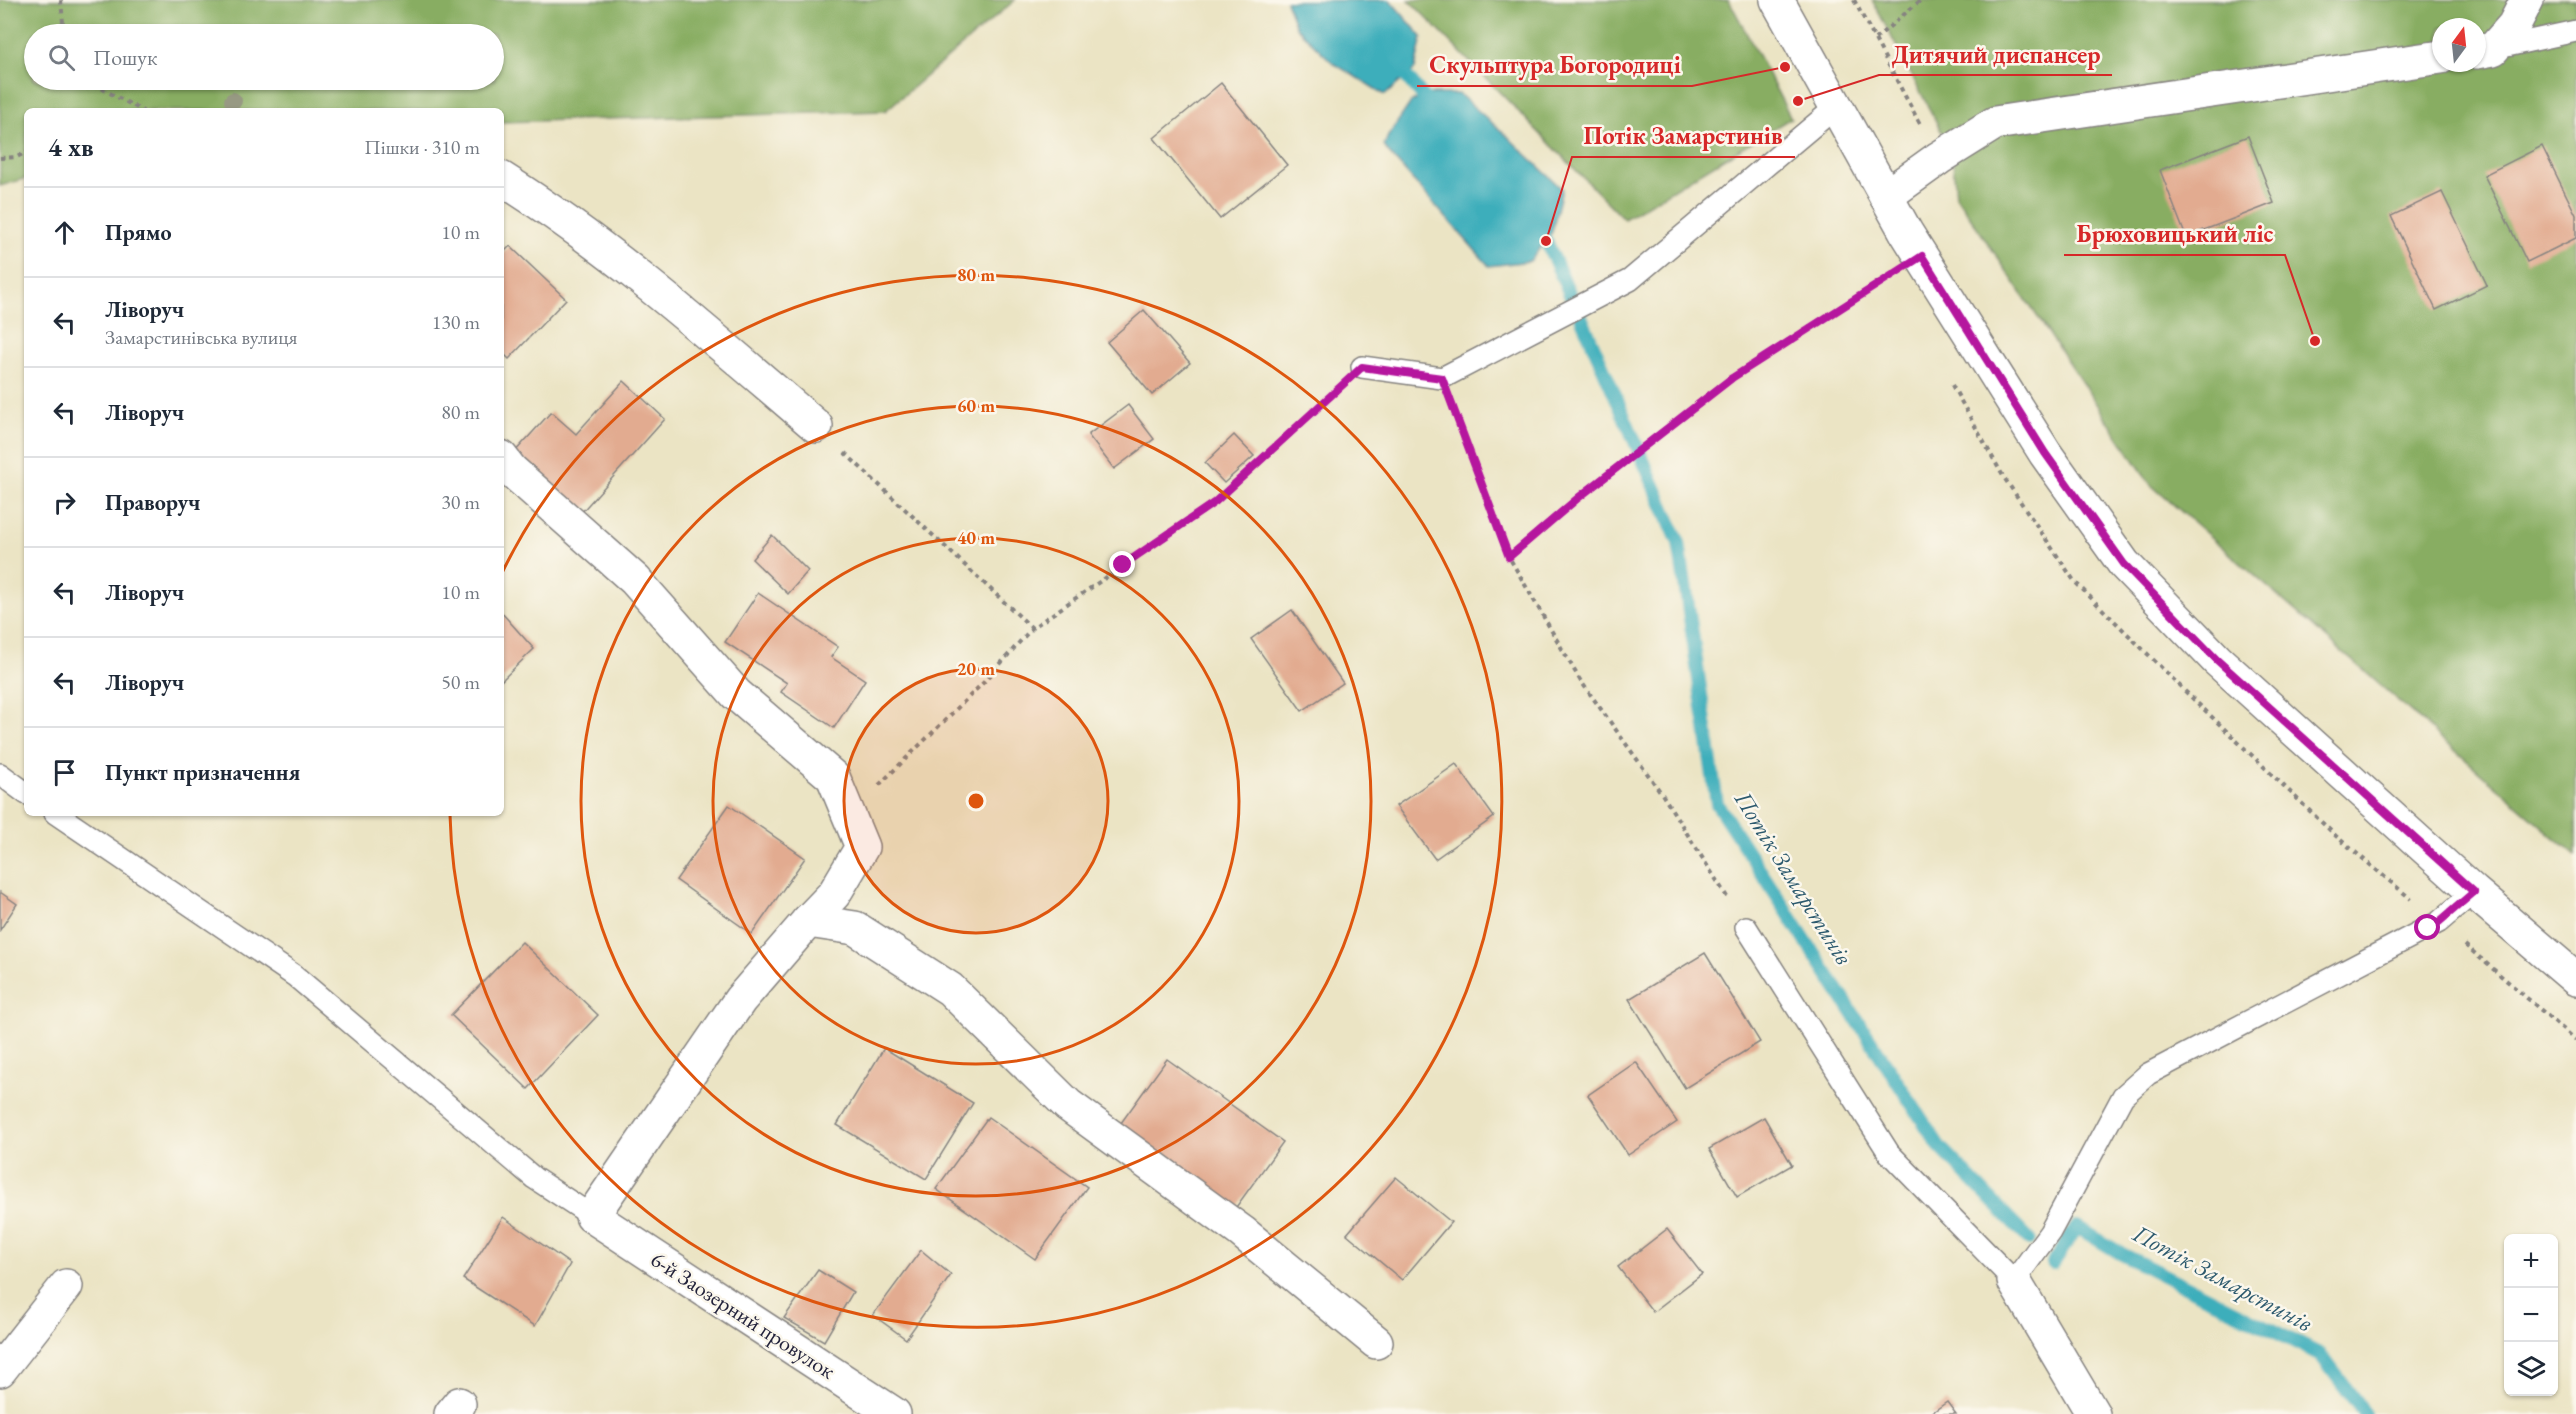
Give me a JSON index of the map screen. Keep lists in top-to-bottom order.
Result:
{
  "streets": {
    "street": ["6-й Заозерний провулок"]
  },
  "water": ["Потік Замарстинів"],
  "places": [
    "Скульптура Богородиці",
    "Дитячий диспансер",
    "Потік Замарстинів",
    "Брюховицький ліс"
  ],
  "north": "top",
  "page": {
    "search": "Пошук",
    "heading": ["4 хв", "Пішки · 310 m"],
    "list": [
      ["Прямо", "10 m"],
      ["Ліворуч", "Замарстинівська вулиця", "130 m"],
      ["Ліворуч", "80 m"],
      ["Праворуч", "30 m"],
      ["Ліворуч", "10 m"],
      ["Ліворуч", "50 m"],
      "Пункт призначення"
    ],
    "map_buttons": ["+", "−"]
  },
  "rings": [
    "80 m",
    "60 m",
    "40 m",
    "20 m"
  ]
}
